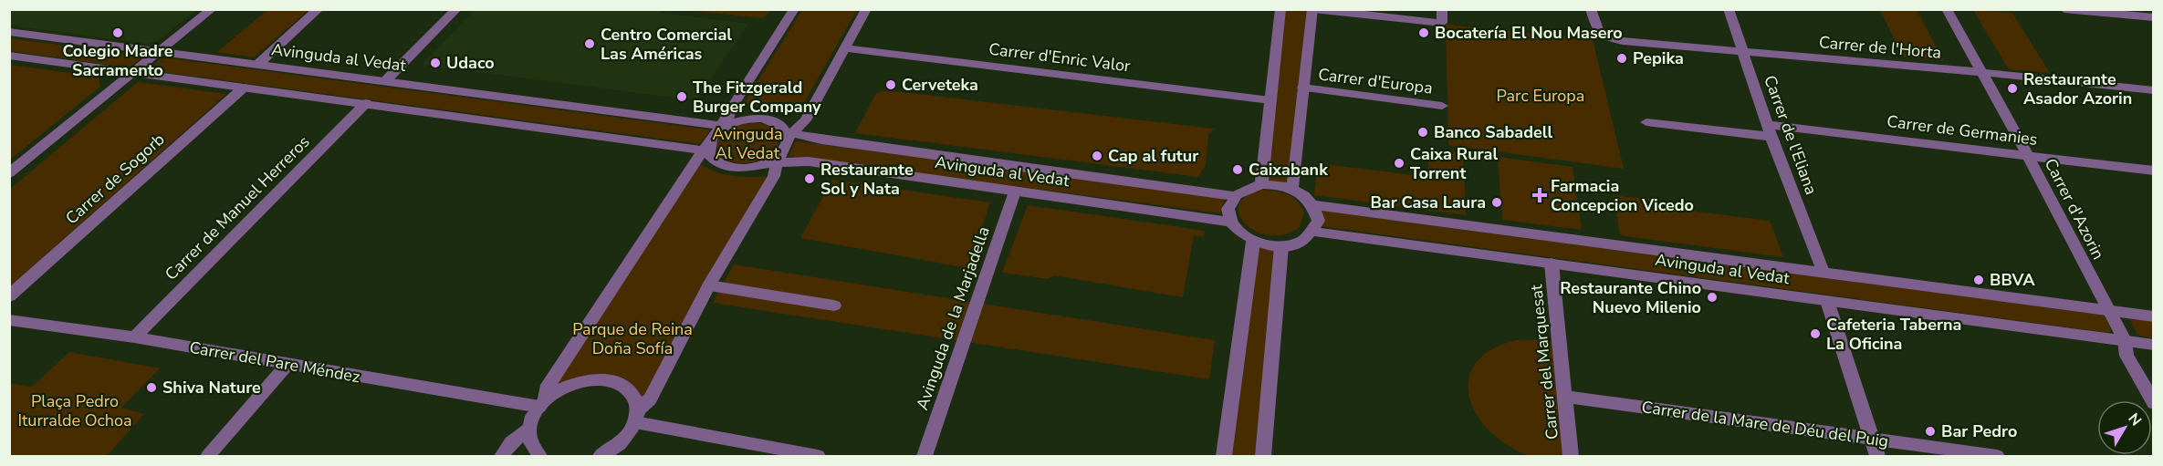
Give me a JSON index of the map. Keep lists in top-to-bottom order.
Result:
{
  "streets": {
    "street": [
      "Carrer de l'Horta",
      "Avinguda al Vedat",
      "Carrer d'Enric Valor",
      "Carrer d'Europa",
      "Carrer de Germanies",
      "Carrer de l'Eliana",
      "Carrer de Sogorb",
      "Carrer de Manuel Herreros",
      "Carrer d'Azorin",
      "Avinguda de la Marjadella",
      "Carrer del Pare Méndez",
      "Carrer del Marquesat",
      "Carrer de la Mare de Déu del Puig"
    ]
  },
  "crossings": [
    ["Carrer de l'Horta", "Carrer de l'Eliana"],
    ["Carrer de l'Horta", "Carrer d'Azorin"],
    ["Avinguda al Vedat", "Carrer de l'Eliana"],
    ["Avinguda al Vedat", "Carrer d'Azorin"],
    ["Avinguda al Vedat", "Avinguda de la Marjadella"],
    ["Avinguda al Vedat", "Carrer del Marquesat"],
    ["Carrer de Germanies", "Carrer de l'Eliana"],
    ["Carrer de Germanies", "Carrer d'Azorin"],
    ["Carrer de Manuel Herreros", "Carrer del Pare Méndez"],
    ["Carrer del Marquesat", "Carrer de la Mare de Déu del Puig"]
  ],
  "parks": [
    "Parc Europa",
    "Avinguda Al Vedat",
    "Parque de Reina Doña Sofía",
    "Plaça Pedro Iturralde Ochoa"
  ],
  "places": {
    "other": [
      "Colegio Madre Sacramento",
      "Bocatería El Nou Masero",
      "Centro Comercial Las Américas",
      "Pepika",
      "Udaco",
      "Cerveteka",
      "Restaurante Asador Azorin",
      "The Fitzgerald Burger Company",
      "Banco Sabadell",
      "Cap al futur",
      "Caixa Rural Torrent",
      "Caixabank",
      "Restaurante Sol y Nata",
      "Bar Casa Laura",
      "BBVA",
      "Restaurante Chino Nuevo Milenio",
      "Cafeteria Taberna La Oficina",
      "Shiva Nature",
      "Bar Pedro"
    ],
    "health": ["Farmacia Concepcion Vicedo"]
  },
  "north": "top right"
}
